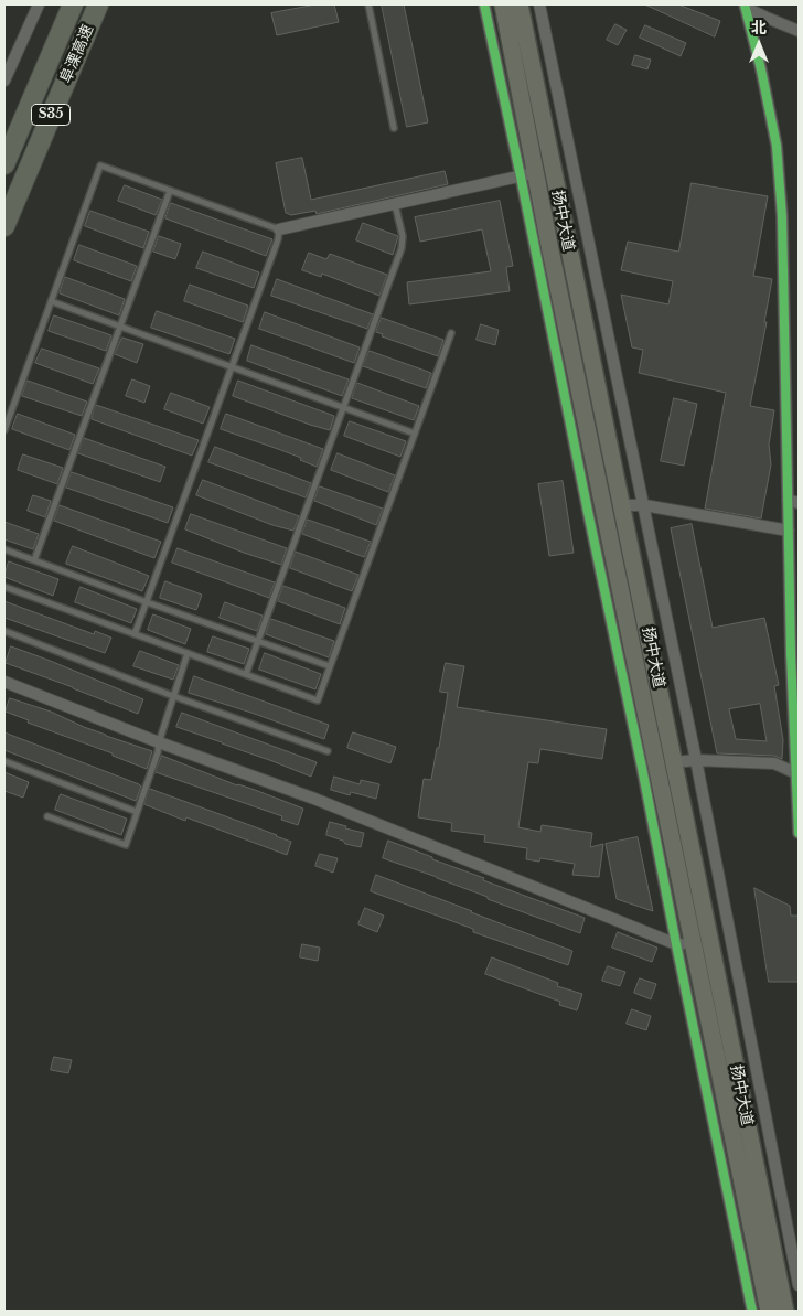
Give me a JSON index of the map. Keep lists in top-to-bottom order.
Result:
{
  "streets": {
    "highway": ["阜溧高速", "S35"],
    "main road": ["扬中大道"]
  },
  "north": "top"
}
